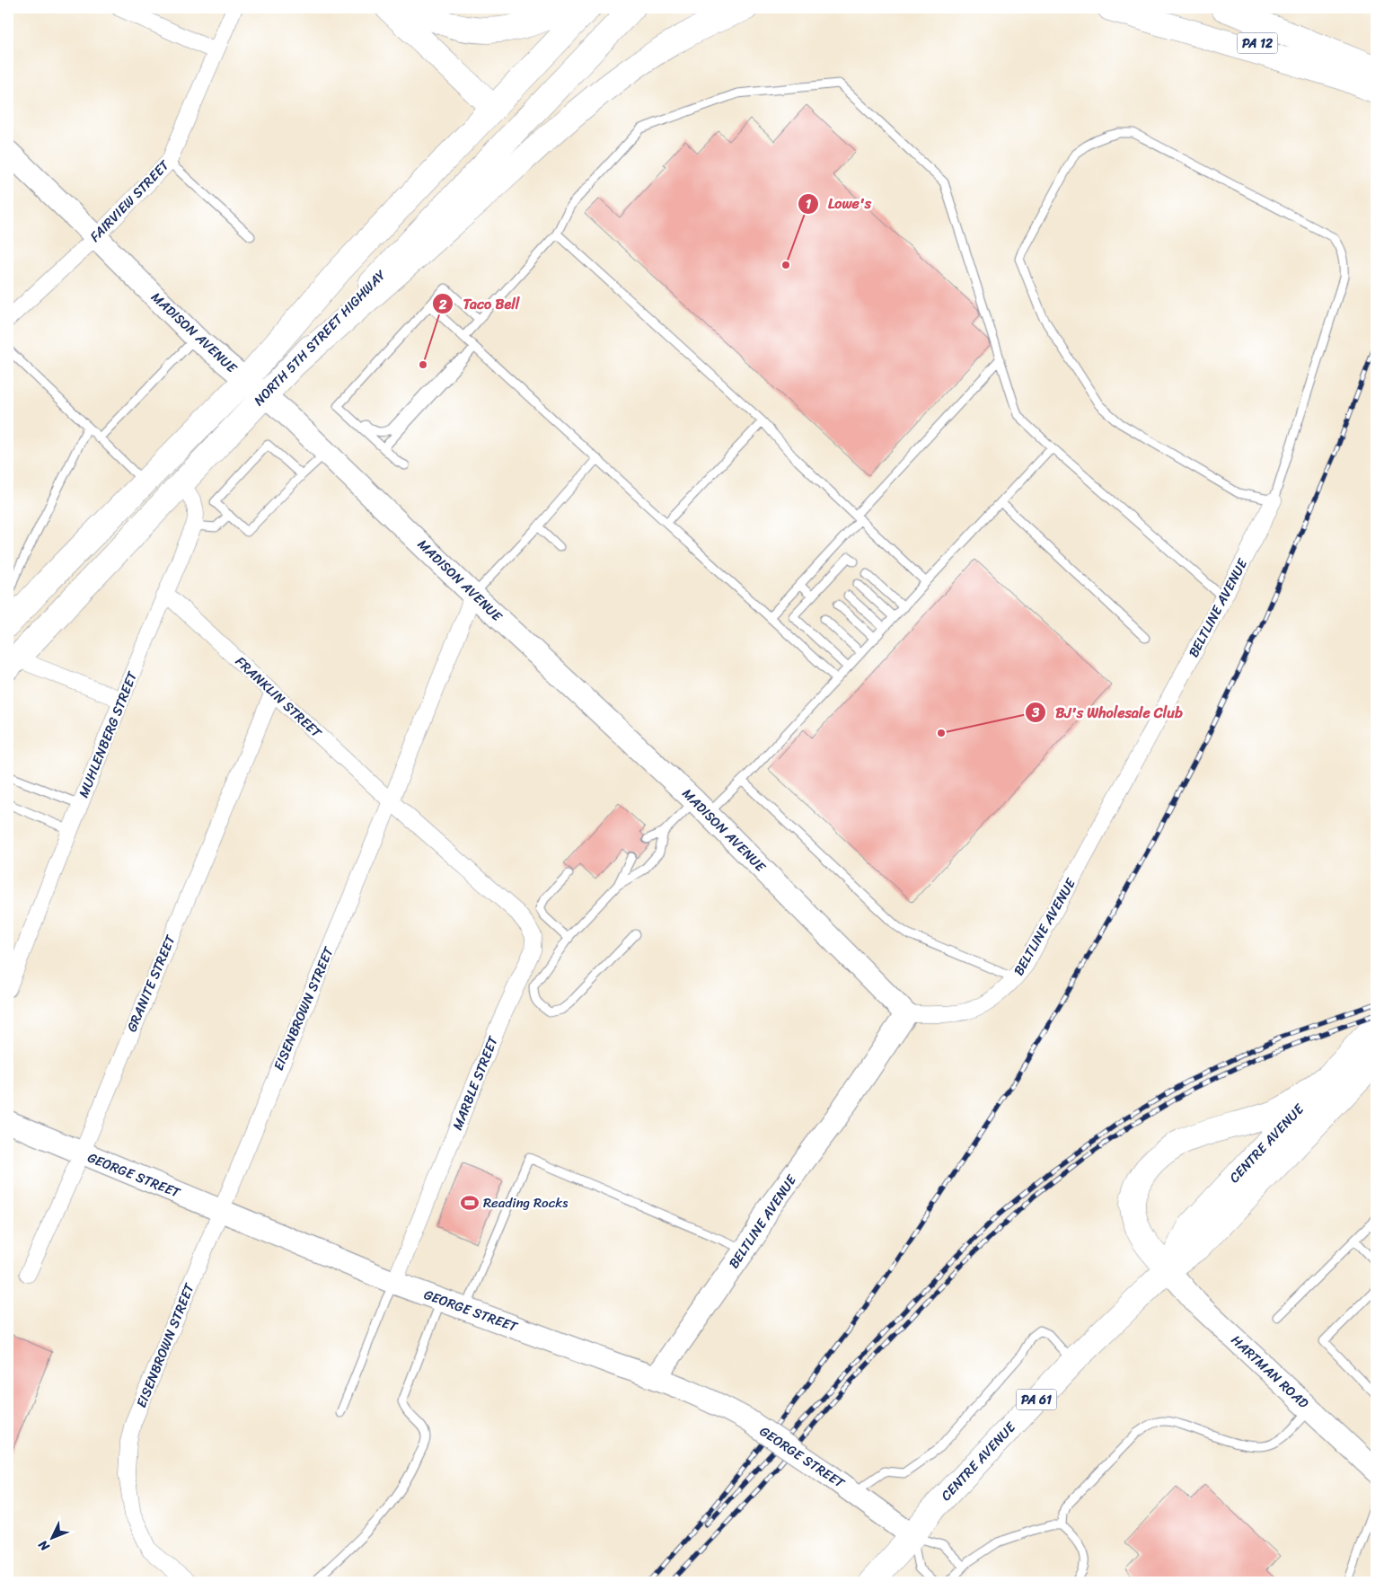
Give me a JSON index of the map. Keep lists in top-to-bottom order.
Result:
{
  "streets": {
    "main road": [
      "PA 12",
      "NORTH 5TH STREET HIGHWAY",
      "CENTRE AVENUE",
      "PA 61"
    ],
    "street": [
      "FAIRVIEW STREET",
      "MADISON AVENUE",
      "BELTLINE AVENUE",
      "FRANKLIN STREET",
      "MUHLENBERG STREET",
      "GRANITE STREET",
      "EISENBROWN STREET",
      "MARBLE STREET",
      "GEORGE STREET",
      "HARTMAN ROAD"
    ]
  },
  "crossings": [
    ["FAIRVIEW STREET", "MADISON AVENUE"],
    ["MADISON AVENUE", "NORTH 5TH STREET HIGHWAY"],
    ["MADISON AVENUE", "BELTLINE AVENUE"],
    ["MADISON AVENUE", "EISENBROWN STREET"],
    ["NORTH 5TH STREET HIGHWAY", "MUHLENBERG STREET"],
    ["BELTLINE AVENUE", "GEORGE STREET"],
    ["FRANKLIN STREET", "MUHLENBERG STREET"],
    ["FRANKLIN STREET", "GRANITE STREET"],
    ["FRANKLIN STREET", "EISENBROWN STREET"],
    ["FRANKLIN STREET", "MARBLE STREET"],
    ["GRANITE STREET", "GEORGE STREET"],
    ["EISENBROWN STREET", "MARBLE STREET"],
    ["EISENBROWN STREET", "GEORGE STREET"],
    ["MARBLE STREET", "GEORGE STREET"],
    ["CENTRE AVENUE", "GEORGE STREET"],
    ["CENTRE AVENUE", "HARTMAN ROAD"]
  ],
  "places": {
    "other": ["Lowe's", "Taco Bell", "BJ's Wholesale Club"],
    "sports": ["Reading Rocks"]
  },
  "north": "bottom left"
}
